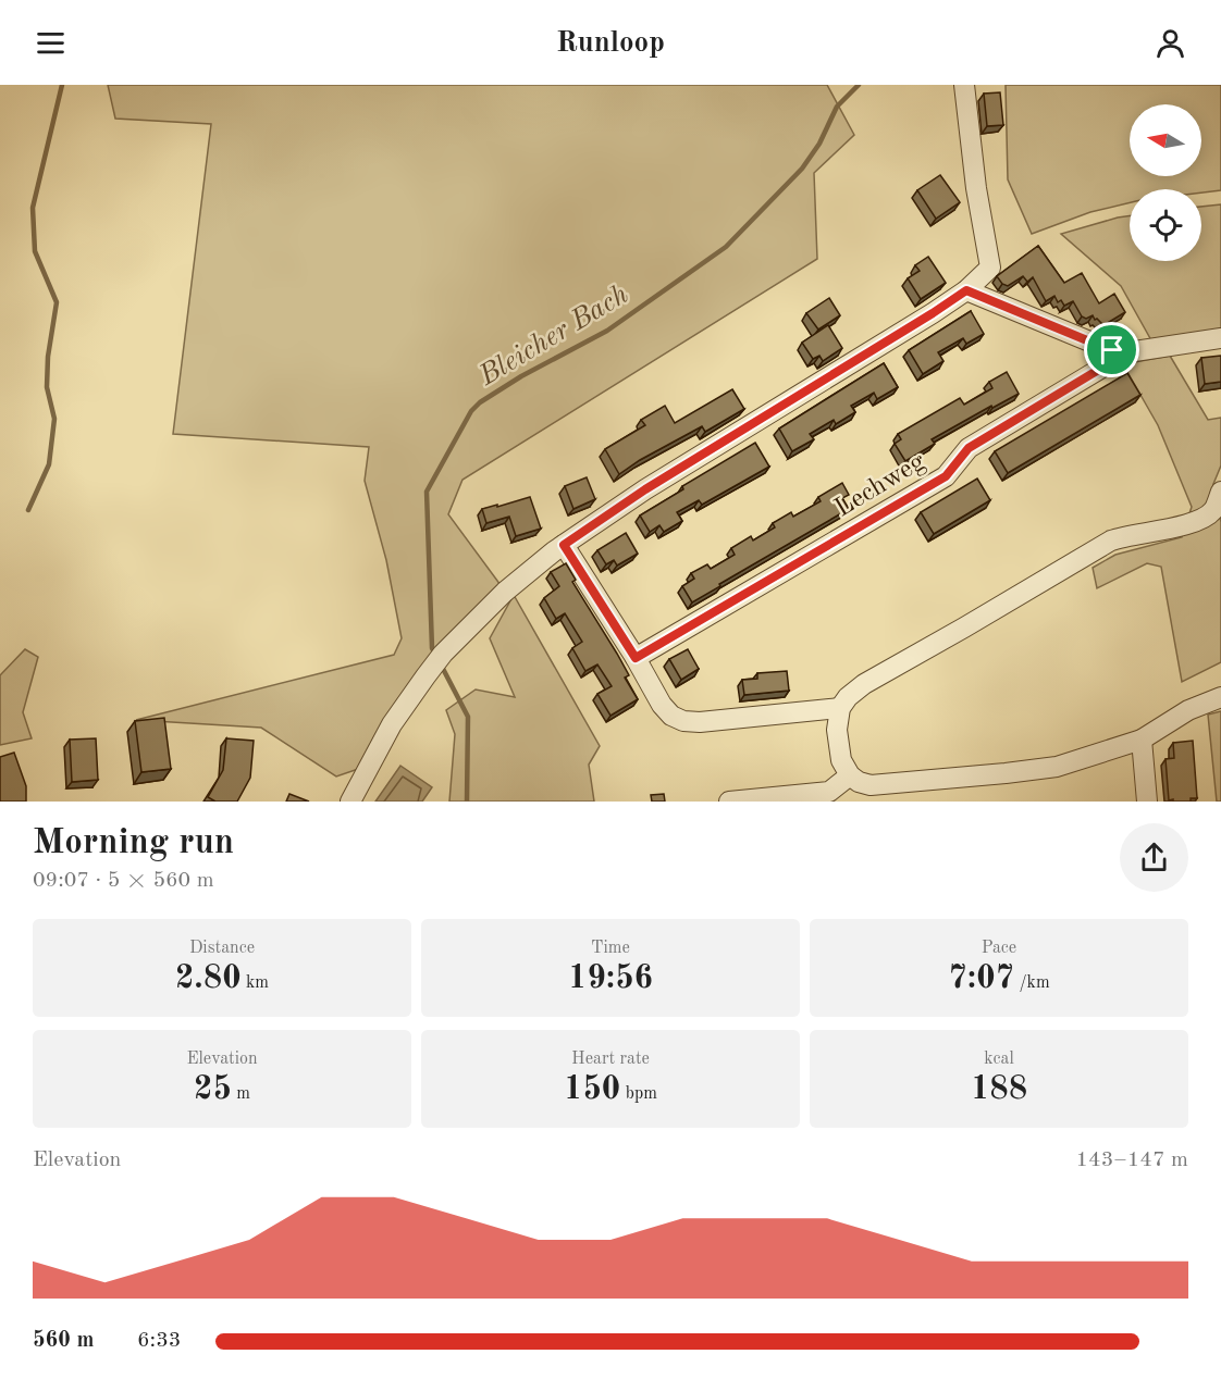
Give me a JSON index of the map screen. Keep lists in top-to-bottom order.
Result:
{
  "streets": {
    "street": ["Lechweg"]
  },
  "water": ["Bleicher Bach"],
  "north": "left",
  "page": {
    "header": "Runloop",
    "heading": ["Morning run", "09:07 · 5 × 560 m"],
    "stats": [
      ["Distance", "2.80 km"],
      ["Time", "19:56"],
      ["Pace", "7:07 /km"],
      ["Elevation", "25 m"],
      ["Heart rate", "150 bpm"],
      ["kcal", "188"]
    ],
    "chart": ["Elevation", "143–147 m"],
    "list": [
      {
        "name": "560 m",
        "note": "6:33"
      }
    ]
  }
}
